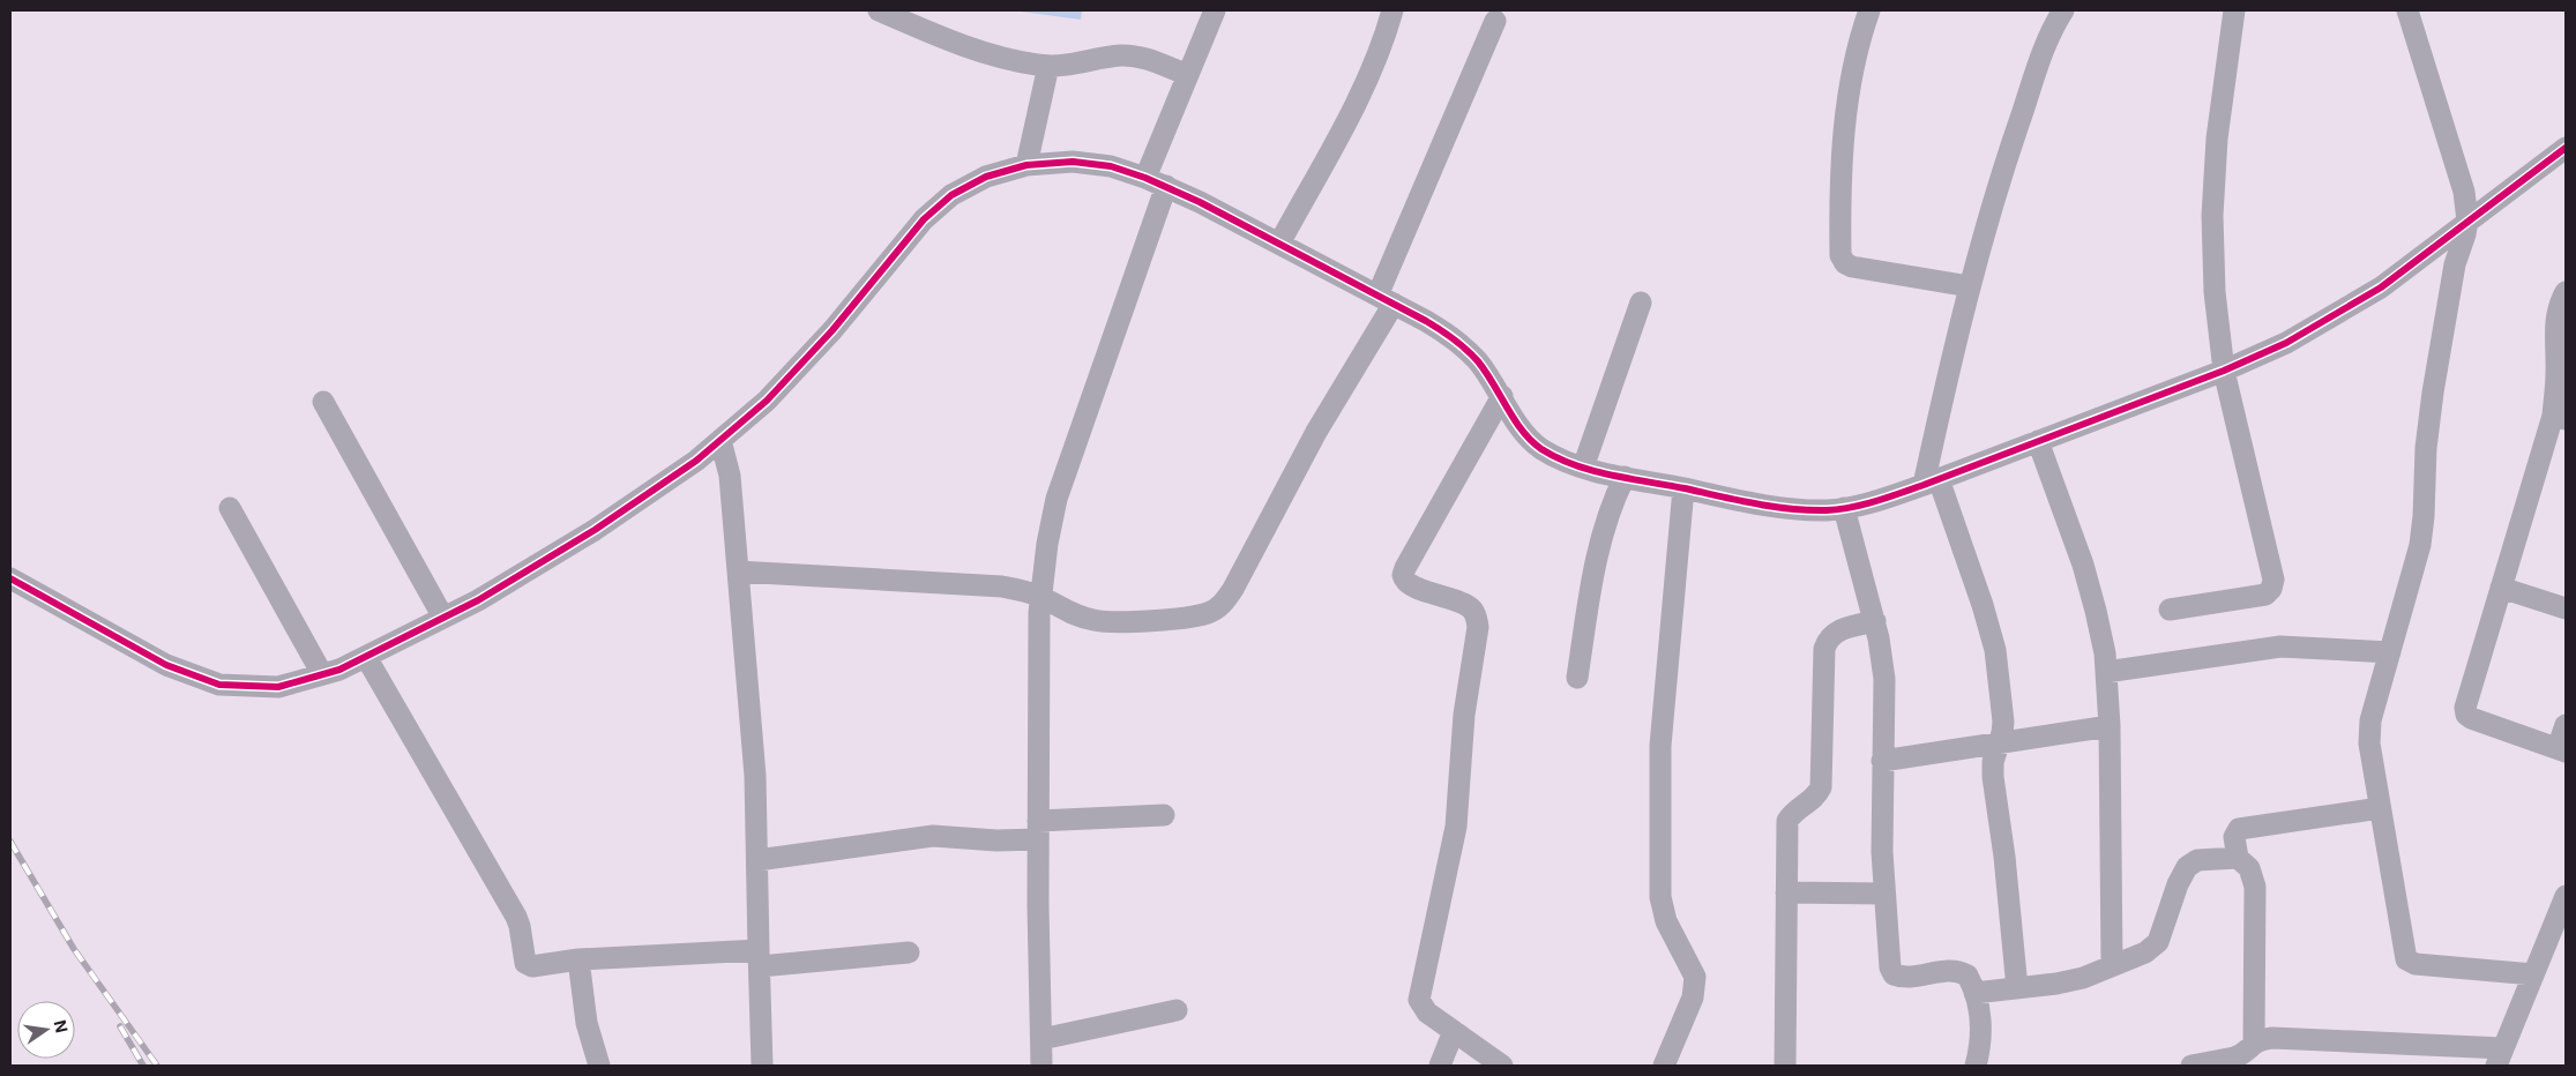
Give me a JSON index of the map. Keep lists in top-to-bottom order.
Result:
{
  "north": "right"
}
